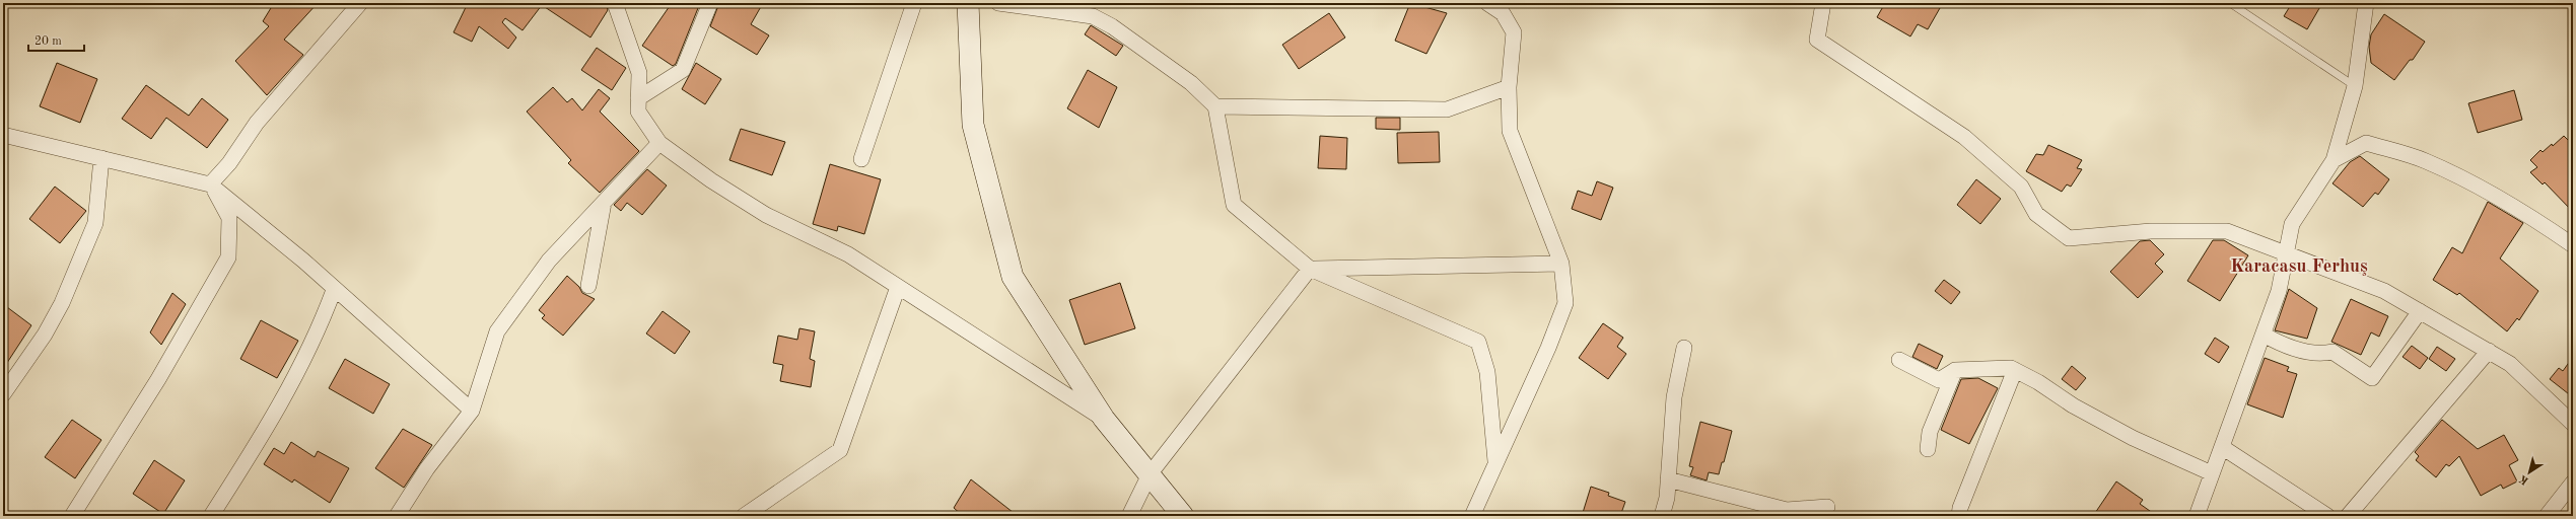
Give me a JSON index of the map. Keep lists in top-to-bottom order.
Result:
{
  "districts": ["Karacasu Ferhuş"],
  "scale_bar": "20 m",
  "north": "bottom left"
}
